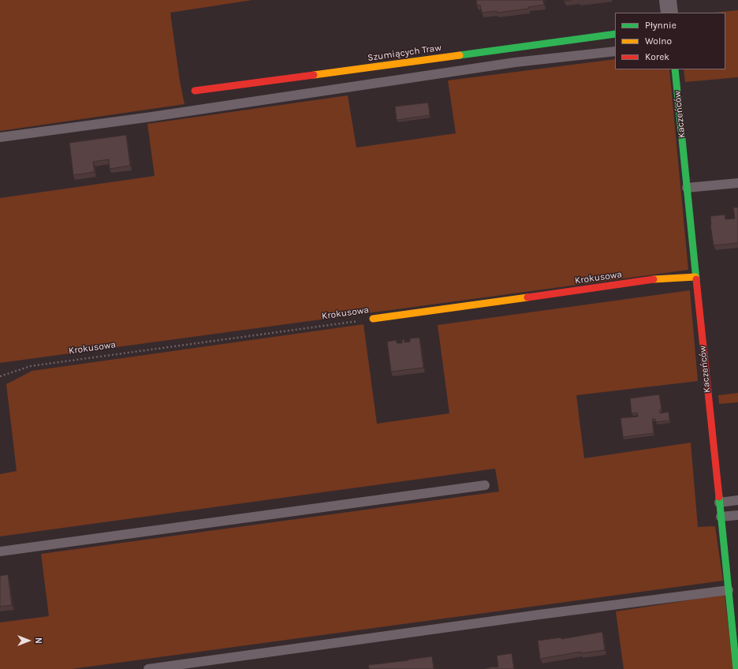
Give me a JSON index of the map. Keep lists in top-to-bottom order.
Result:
{
  "streets": {
    "street": ["Szumiących Traw", "Kaczeńców", "Krokusowa"]
  },
  "crossings": [
    ["Kaczeńców", "Krokusowa"]
  ],
  "legend": ["Płynnie", "Wolno", "Korek"],
  "north": "right"
}
